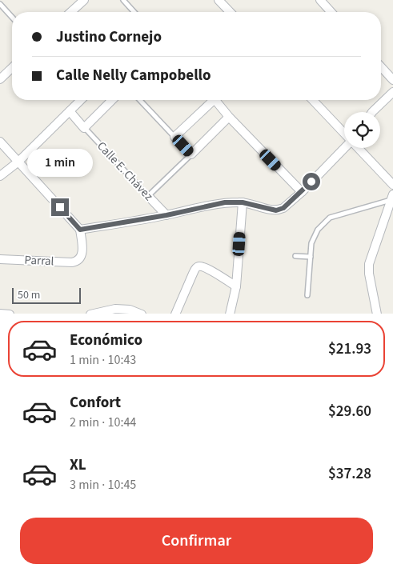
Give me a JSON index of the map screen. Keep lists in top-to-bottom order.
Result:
{
  "streets": {
    "street": ["Calle E. Chávez", "Parral"]
  },
  "scale_bar": "50 m",
  "page": {
    "banner": ["Justino Cornejo", "Calle Nelly Campobello"],
    "bubble": "1 min",
    "scale": "50 m",
    "list": [
      {
        "name": "Económico",
        "note": "1 min · 10:43",
        "value": "$21.93"
      },
      {
        "name": "Confort",
        "note": "2 min · 10:44",
        "value": "$29.60"
      },
      {
        "name": "XL",
        "note": "3 min · 10:45",
        "value": "$37.28"
      }
    ],
    "buttons": "Confirmar"
  }
}
